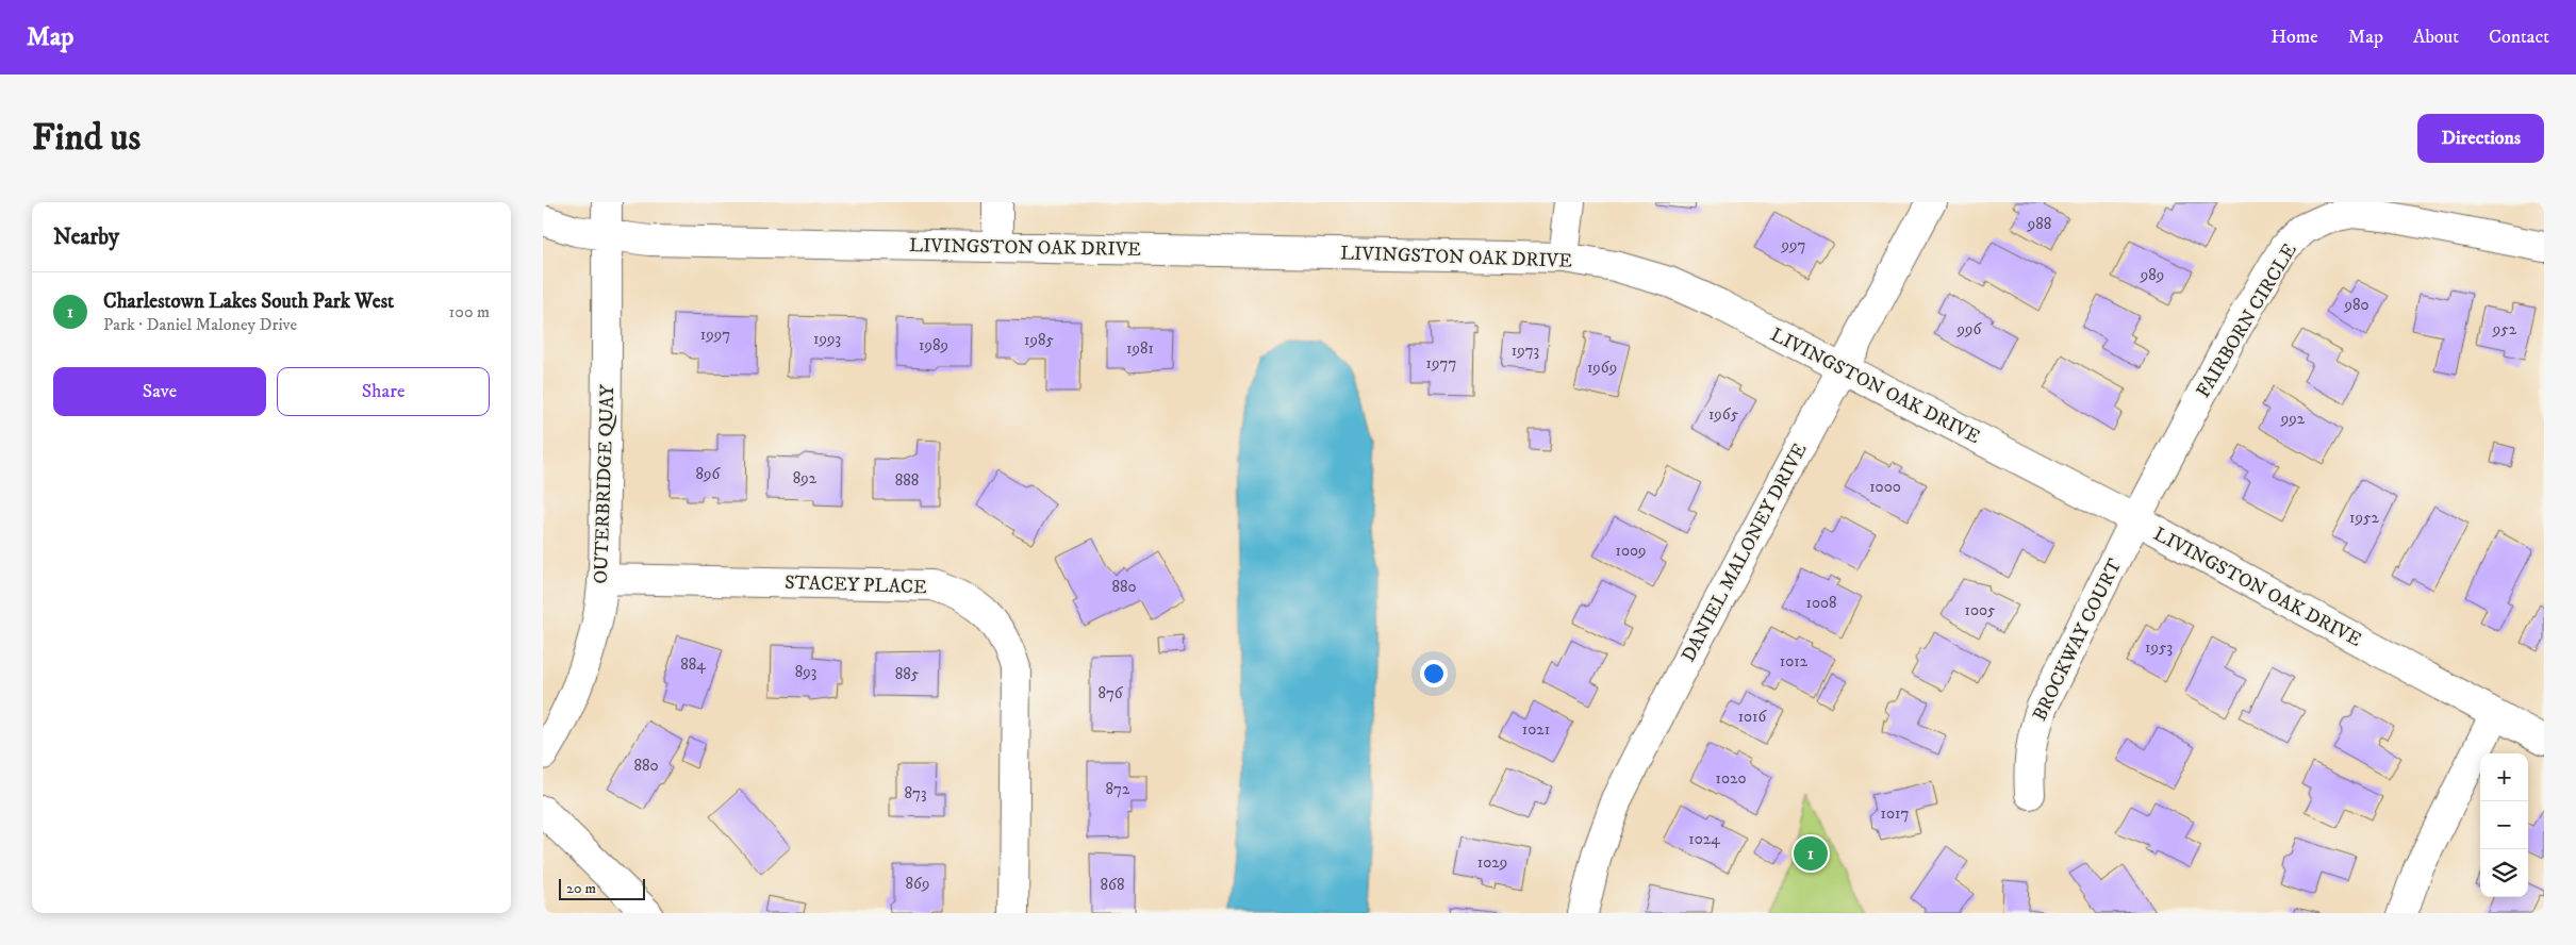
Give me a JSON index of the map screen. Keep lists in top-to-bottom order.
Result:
{
  "streets": {
    "street": [
      "LIVINGSTON OAK DRIVE",
      "FAIRBORN CIRCLE",
      "OUTERBRIDGE QUAY",
      "DANIEL MALONEY DRIVE",
      "STACEY PLACE",
      "BROCKWAY COURT"
    ]
  },
  "crossings": [
    ["LIVINGSTON OAK DRIVE", "FAIRBORN CIRCLE"],
    ["LIVINGSTON OAK DRIVE", "OUTERBRIDGE QUAY"],
    ["LIVINGSTON OAK DRIVE", "DANIEL MALONEY DRIVE"],
    ["LIVINGSTON OAK DRIVE", "BROCKWAY COURT"],
    ["FAIRBORN CIRCLE", "BROCKWAY COURT"],
    ["OUTERBRIDGE QUAY", "STACEY PLACE"]
  ],
  "house_numbers": [
    "988",
    "997",
    "989",
    "980",
    "996",
    "952",
    "1997",
    "1993",
    "1985",
    "1989",
    "1981",
    "1973",
    "1977",
    "1969",
    "1965",
    "992",
    "896",
    "892",
    "888",
    "1000",
    "1952",
    "1009",
    "880",
    "1008",
    "1005",
    "1953",
    "1012",
    "884",
    "893",
    "885",
    "876",
    "1016",
    "1021",
    "880",
    "1020",
    "872",
    "873",
    "1017",
    "1024",
    "1029",
    "869",
    "868"
  ],
  "scale_bar": "20 m",
  "page": {
    "header": "Map",
    "nav": [
      "Home",
      "Map",
      "About",
      "Contact"
    ],
    "buttons": [
      "Directions",
      ["Save", "Share"]
    ],
    "title": "Find us",
    "heading": "Nearby",
    "list": [
      {
        "mark": "1",
        "name": "Charlestown Lakes South Park West",
        "note": "Park · Daniel Maloney Drive",
        "value": "100 m"
      }
    ],
    "map_buttons": ["+", "−"],
    "pins": "1",
    "scale": "20 m"
  }
}
